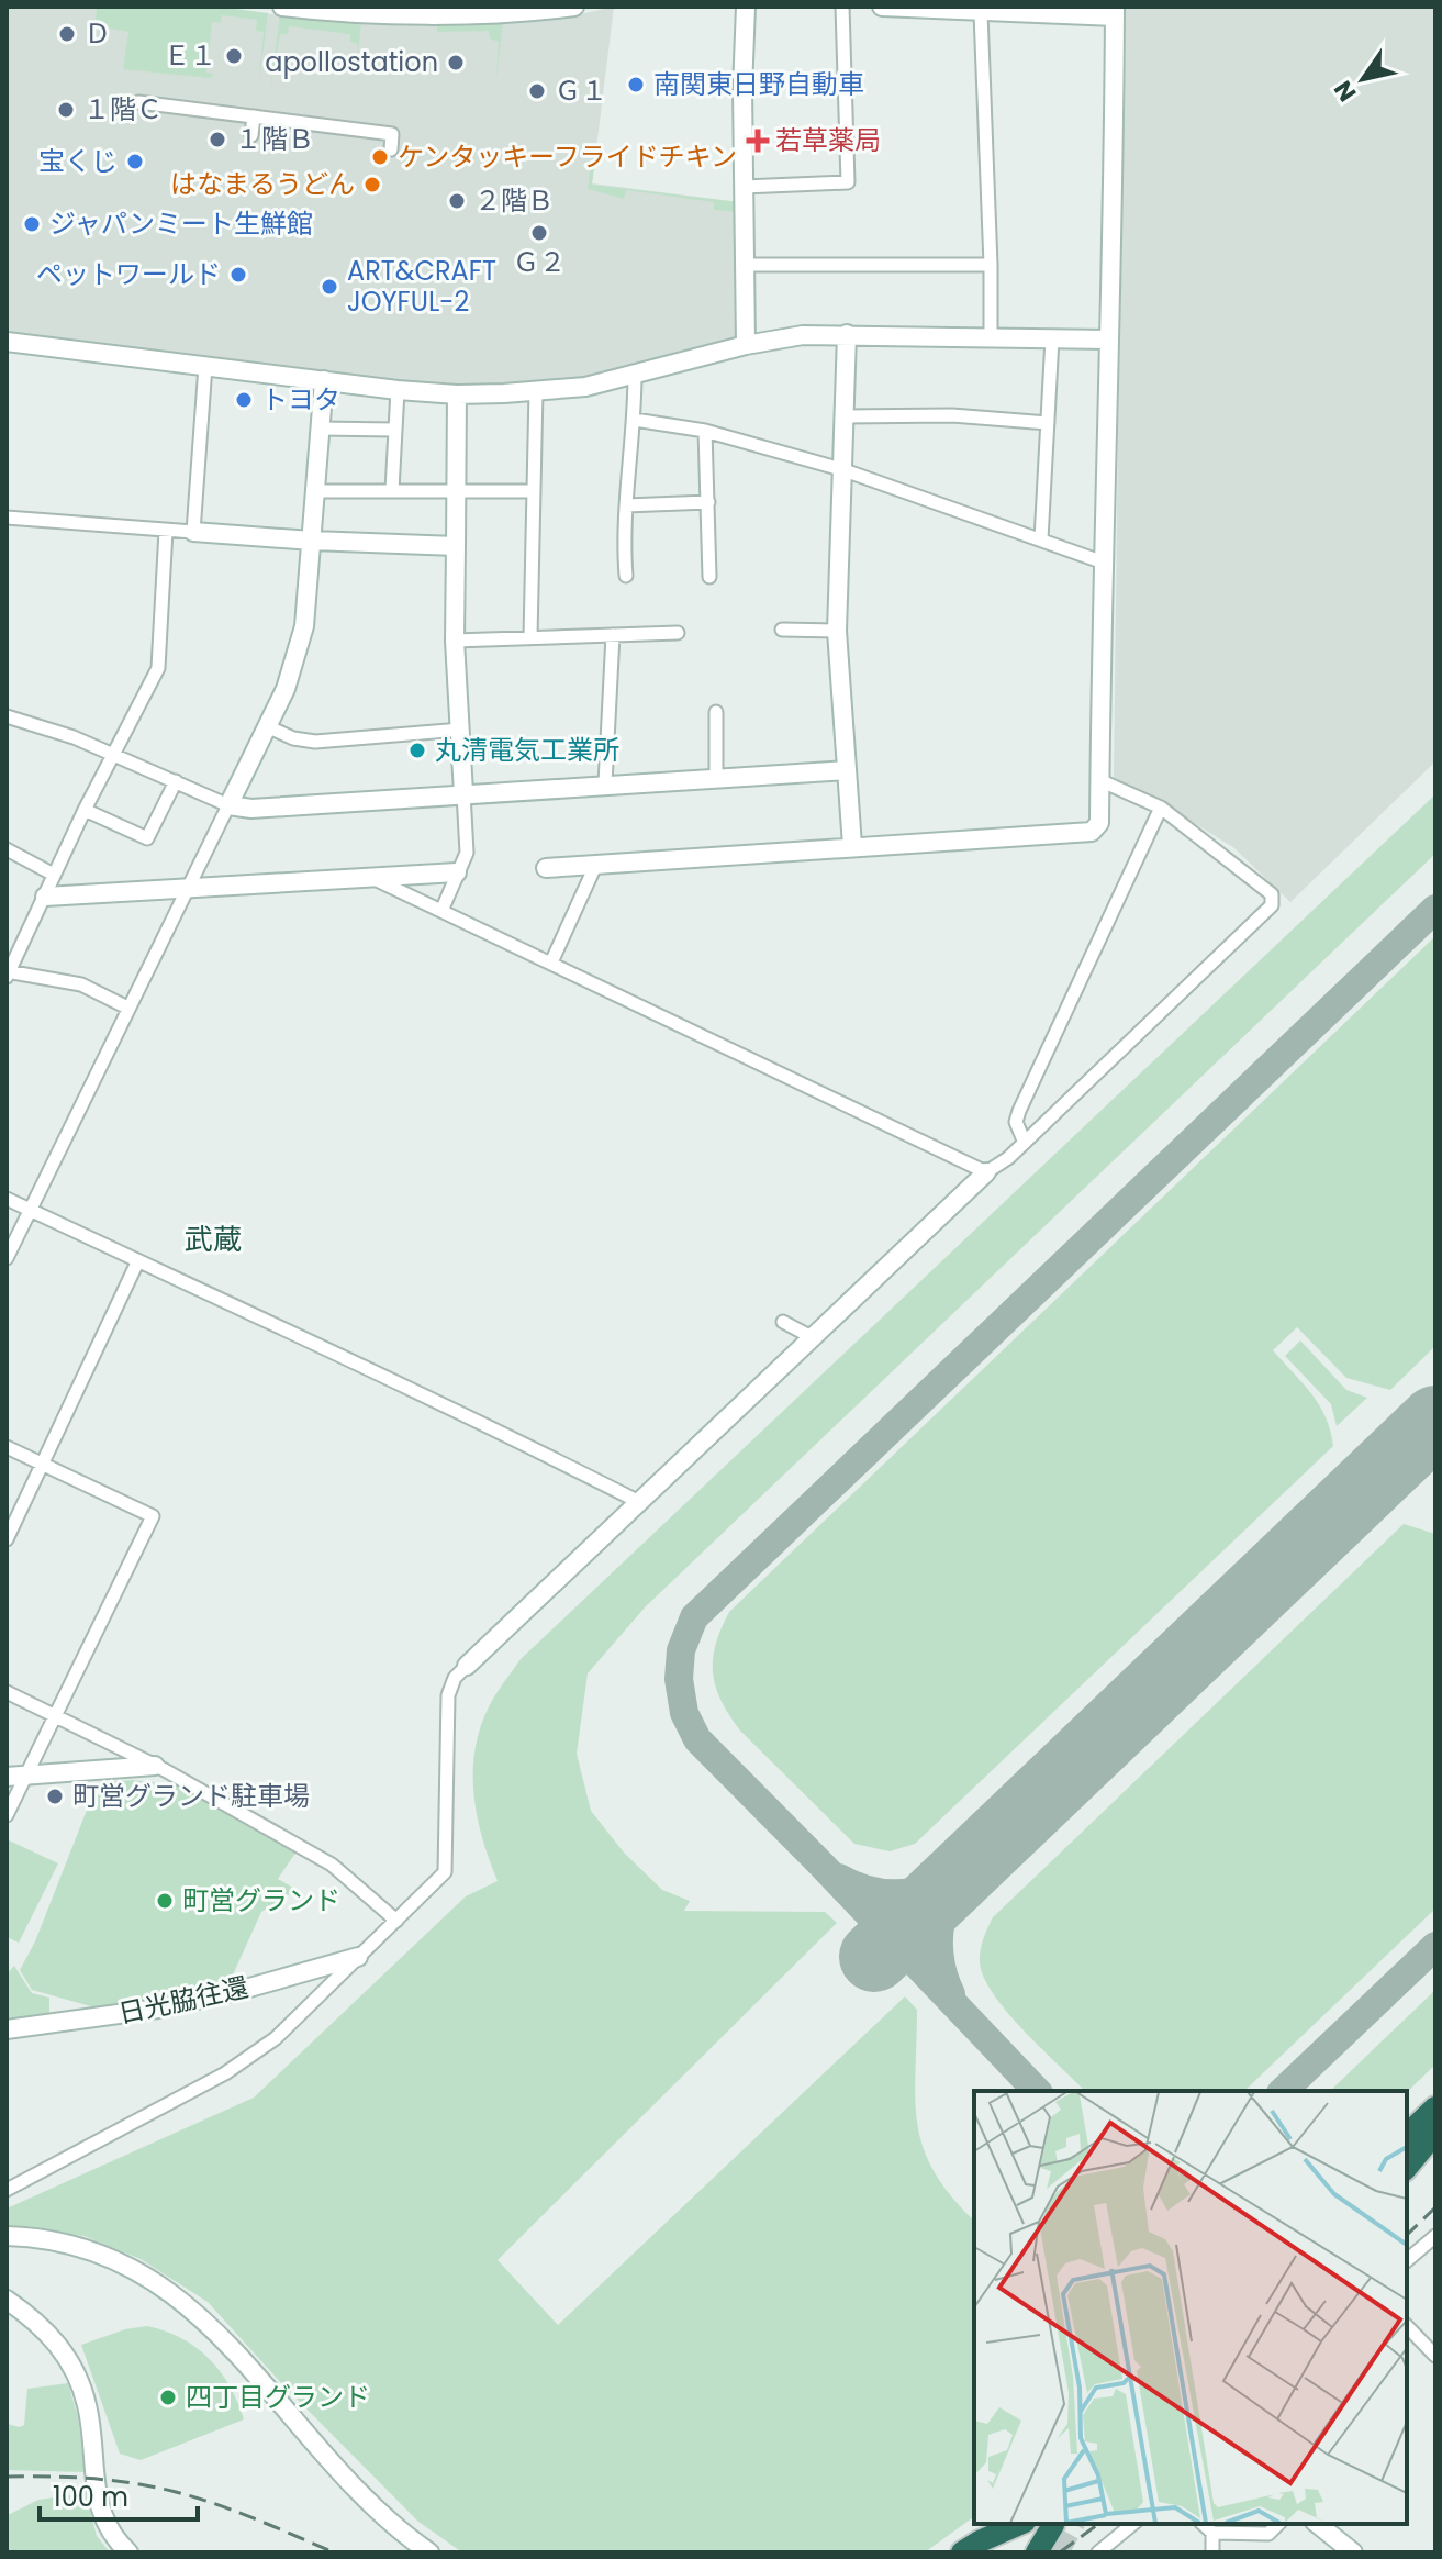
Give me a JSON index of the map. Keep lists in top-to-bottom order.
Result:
{
  "streets": {
    "street": ["日光脇往還"]
  },
  "districts": ["武蔵"],
  "places": {
    "other": [
      "Ｄ",
      "Ｅ１",
      "apollostation",
      "南関東日野自動車",
      "Ｇ１",
      "１階Ｃ",
      "１階Ｂ",
      "ケンタッキーフライドチキン",
      "宝くじ",
      "はなまるうどん",
      "２階Ｂ",
      "ジャパンミート生鮮館",
      "Ｇ２",
      "ペットワールド",
      "ART&CRAFT JOYFUL-2",
      "トヨタ",
      "丸清電気工業所",
      "町営グランド駐車場",
      "町営グランド",
      "四丁目グランド"
    ],
    "health": ["若草薬局"]
  },
  "scale_bar": "100 m",
  "north": "bottom left"
}
